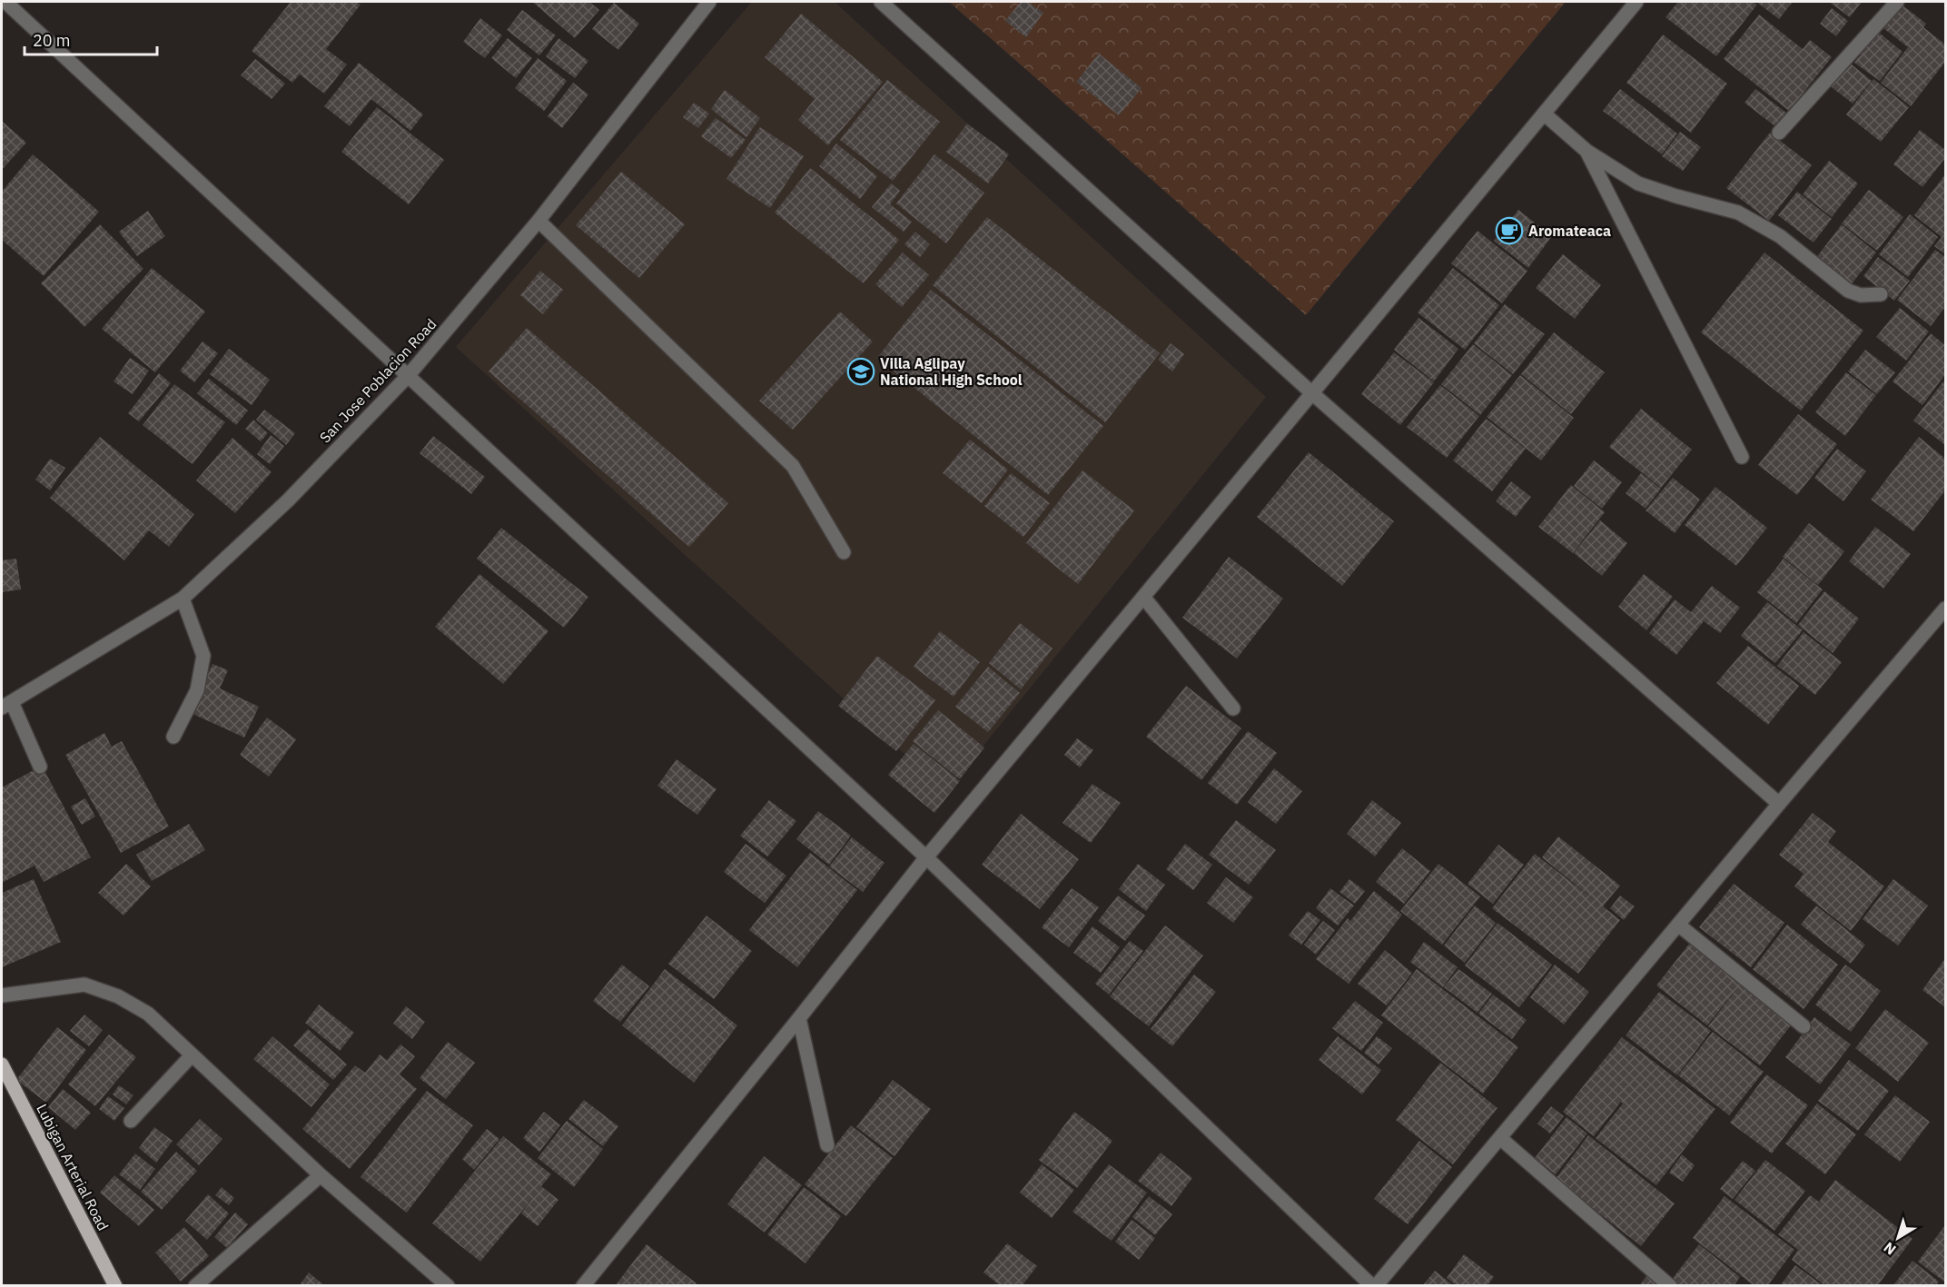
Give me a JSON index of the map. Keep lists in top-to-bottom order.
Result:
{
  "streets": {
    "main road": ["Lubigan Arterial Road"],
    "street": ["San Jose Poblacion Road"]
  },
  "places": {
    "cafe": ["Aromateaca"],
    "school or university": ["Villa Aglipay National High School"]
  },
  "scale_bar": "20 m",
  "north": "bottom left"
}
